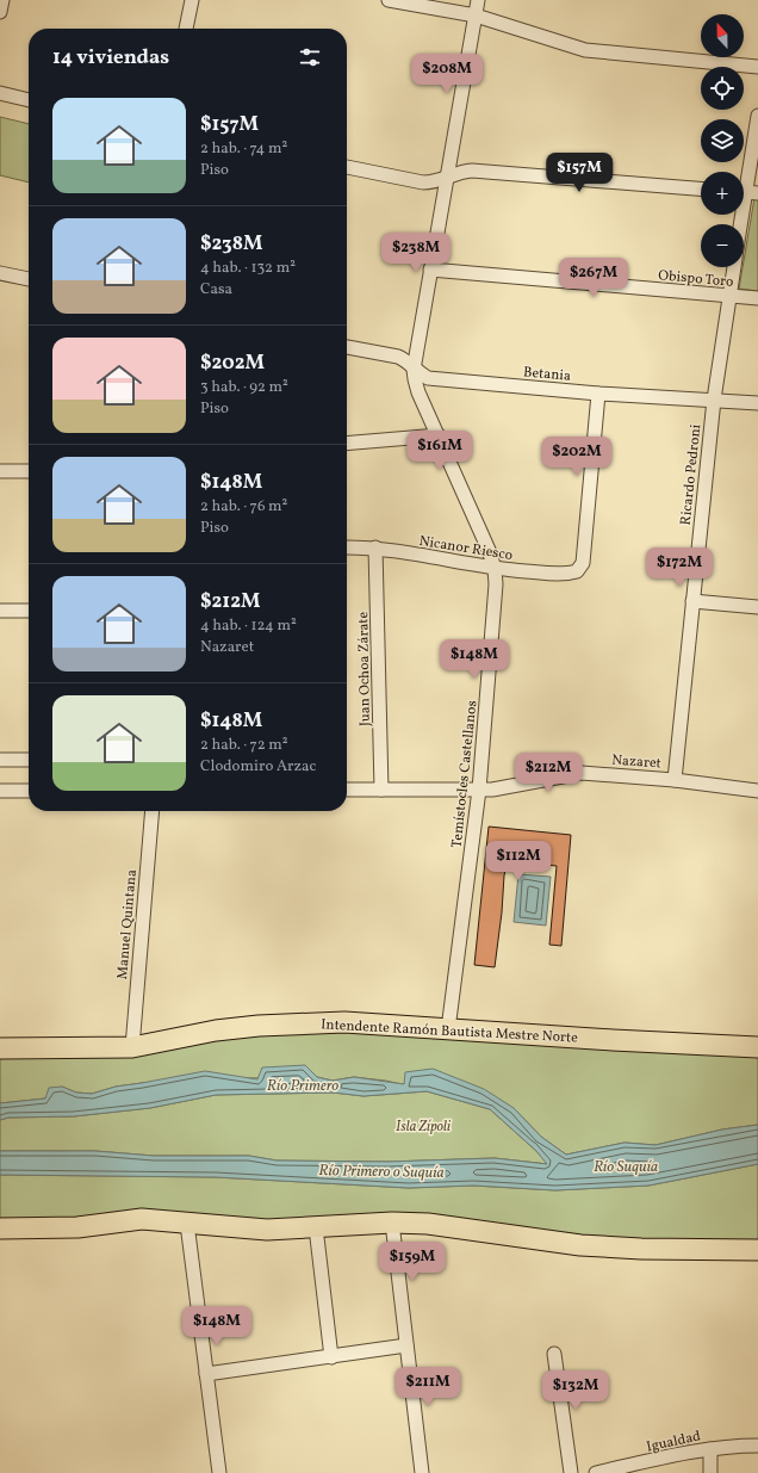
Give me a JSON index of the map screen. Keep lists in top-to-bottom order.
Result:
{
  "streets": {
    "main road": ["Intendente Ramón Bautista Mestre Norte"],
    "street": [
      "Obispo Toro",
      "Betania",
      "Ricardo Pedroni",
      "Nicanor Riesco",
      "Juan Ochoa Zárate",
      "Nazaret",
      "Temístocles Castellanos",
      "Manuel Quintana",
      "Igualdad"
    ]
  },
  "crossings": [
    ["Obispo Toro", "Ricardo Pedroni"],
    ["Obispo Toro", "Temístocles Castellanos"],
    ["Betania", "Ricardo Pedroni"],
    ["Betania", "Nicanor Riesco"],
    ["Betania", "Temístocles Castellanos"],
    ["Ricardo Pedroni", "Nazaret"],
    ["Nicanor Riesco", "Juan Ochoa Zárate"],
    ["Nicanor Riesco", "Temístocles Castellanos"],
    ["Juan Ochoa Zárate", "Nazaret"],
    ["Nazaret", "Temístocles Castellanos"],
    ["Temístocles Castellanos", "Intendente Ramón Bautista Mestre Norte"],
    ["Manuel Quintana", "Intendente Ramón Bautista Mestre Norte"]
  ],
  "water": ["Río Primero", "Río Suquía", "Río Primero o Suquía"],
  "parks": ["Isla Zípoli"],
  "north": "top",
  "page": {
    "map_buttons": ["+", "−"],
    "heading": "14 viviendas",
    "price": [
      "$208M",
      "$157M",
      "$238M",
      "$267M",
      "$161M",
      "$202M",
      "$172M",
      "$148M",
      "$212M",
      "$112M",
      "$159M",
      "$148M",
      "$211M",
      "$132M"
    ],
    "list": [
      {
        "name": "$157M",
        "note": "2 hab. · 74 m² · Piso"
      },
      {
        "name": "$238M",
        "note": "4 hab. · 132 m² · Casa"
      },
      {
        "name": "$202M",
        "note": "3 hab. · 92 m² · Piso"
      },
      {
        "name": "$148M",
        "note": "2 hab. · 76 m² · Piso"
      },
      {
        "name": "$212M",
        "note": "4 hab. · 124 m² · Nazaret"
      },
      {
        "name": "$148M",
        "note": "2 hab. · 72 m² · Clodomiro Arzac"
      }
    ]
  }
}
